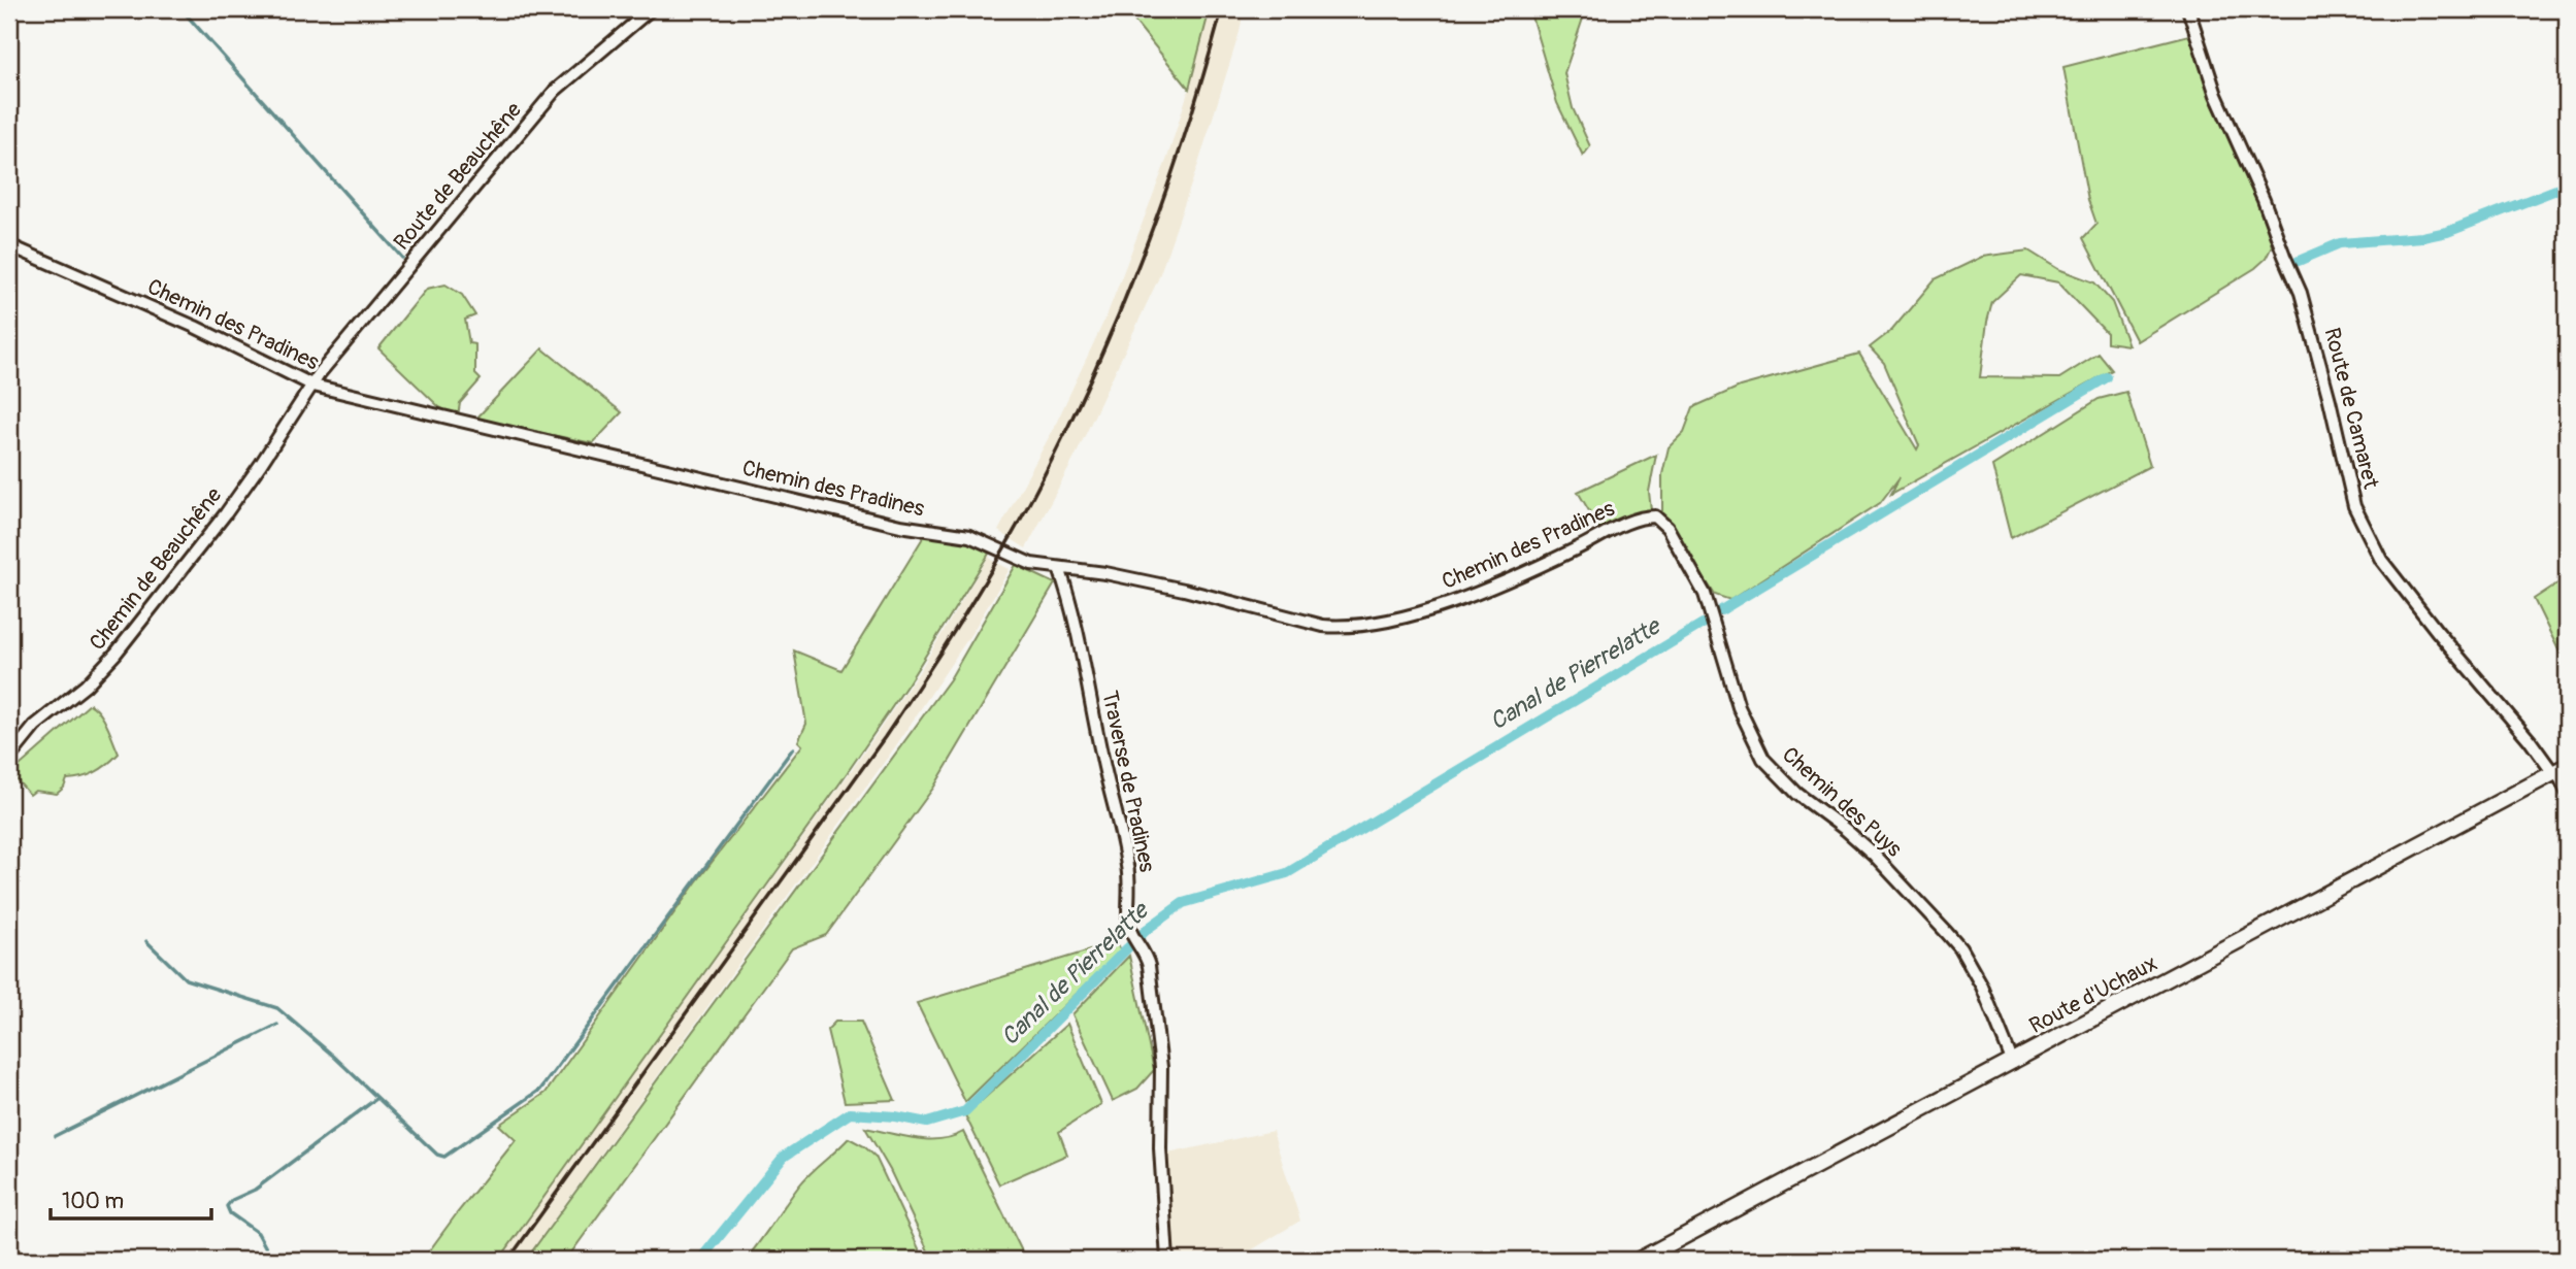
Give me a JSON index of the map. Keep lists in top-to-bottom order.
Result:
{
  "streets": {
    "main road": ["Route d'Uchaux"],
    "street": [
      "Route de Beauchêne",
      "Chemin des Pradines",
      "Route de Camaret",
      "Chemin de Beauchêne",
      "Traverse de Pradines",
      "Chemin des Puys"
    ]
  },
  "crossings": [
    ["Route de Beauchêne", "Chemin des Pradines"],
    ["Route de Beauchêne", "Chemin de Beauchêne"],
    ["Chemin des Pradines", "Chemin de Beauchêne"],
    ["Chemin des Pradines", "Traverse de Pradines"],
    ["Chemin des Pradines", "Chemin des Puys"],
    ["Route de Camaret", "Route d'Uchaux"],
    ["Chemin des Puys", "Route d'Uchaux"]
  ],
  "water": ["Canal de Pierrelatte"],
  "scale_bar": "100 m"
}
